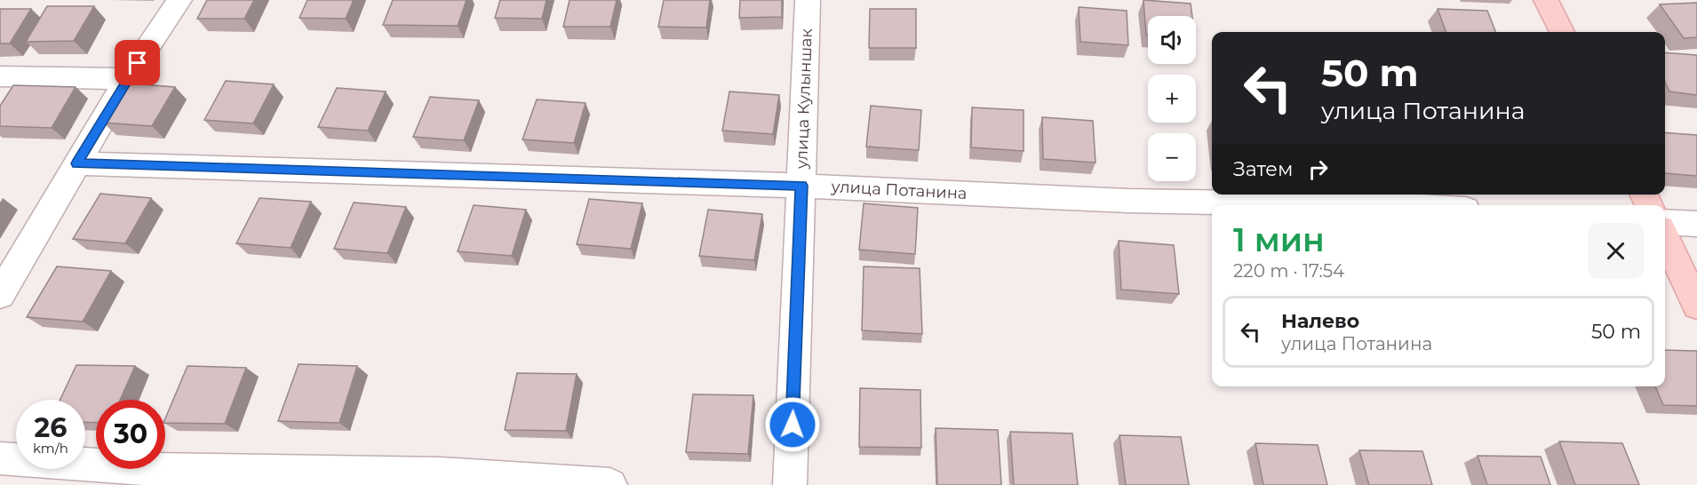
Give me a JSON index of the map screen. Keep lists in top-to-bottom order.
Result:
{
  "streets": {
    "street": ["улица Кулыншак", "улица Потанина"]
  },
  "crossings": [
    ["улица Кулыншак", "улица Потанина"]
  ],
  "page": {
    "map_buttons": ["+", "−"],
    "turn": ["50 m", "улица Потанина"],
    "then": "Затем",
    "heading": ["1 мин", "220 m · 17:54"],
    "list": [
      {
        "name": "Налево",
        "note": "улица Потанина",
        "value": "50 m"
      }
    ],
    "speed": "26 km/h",
    "limit": "30"
  }
}
